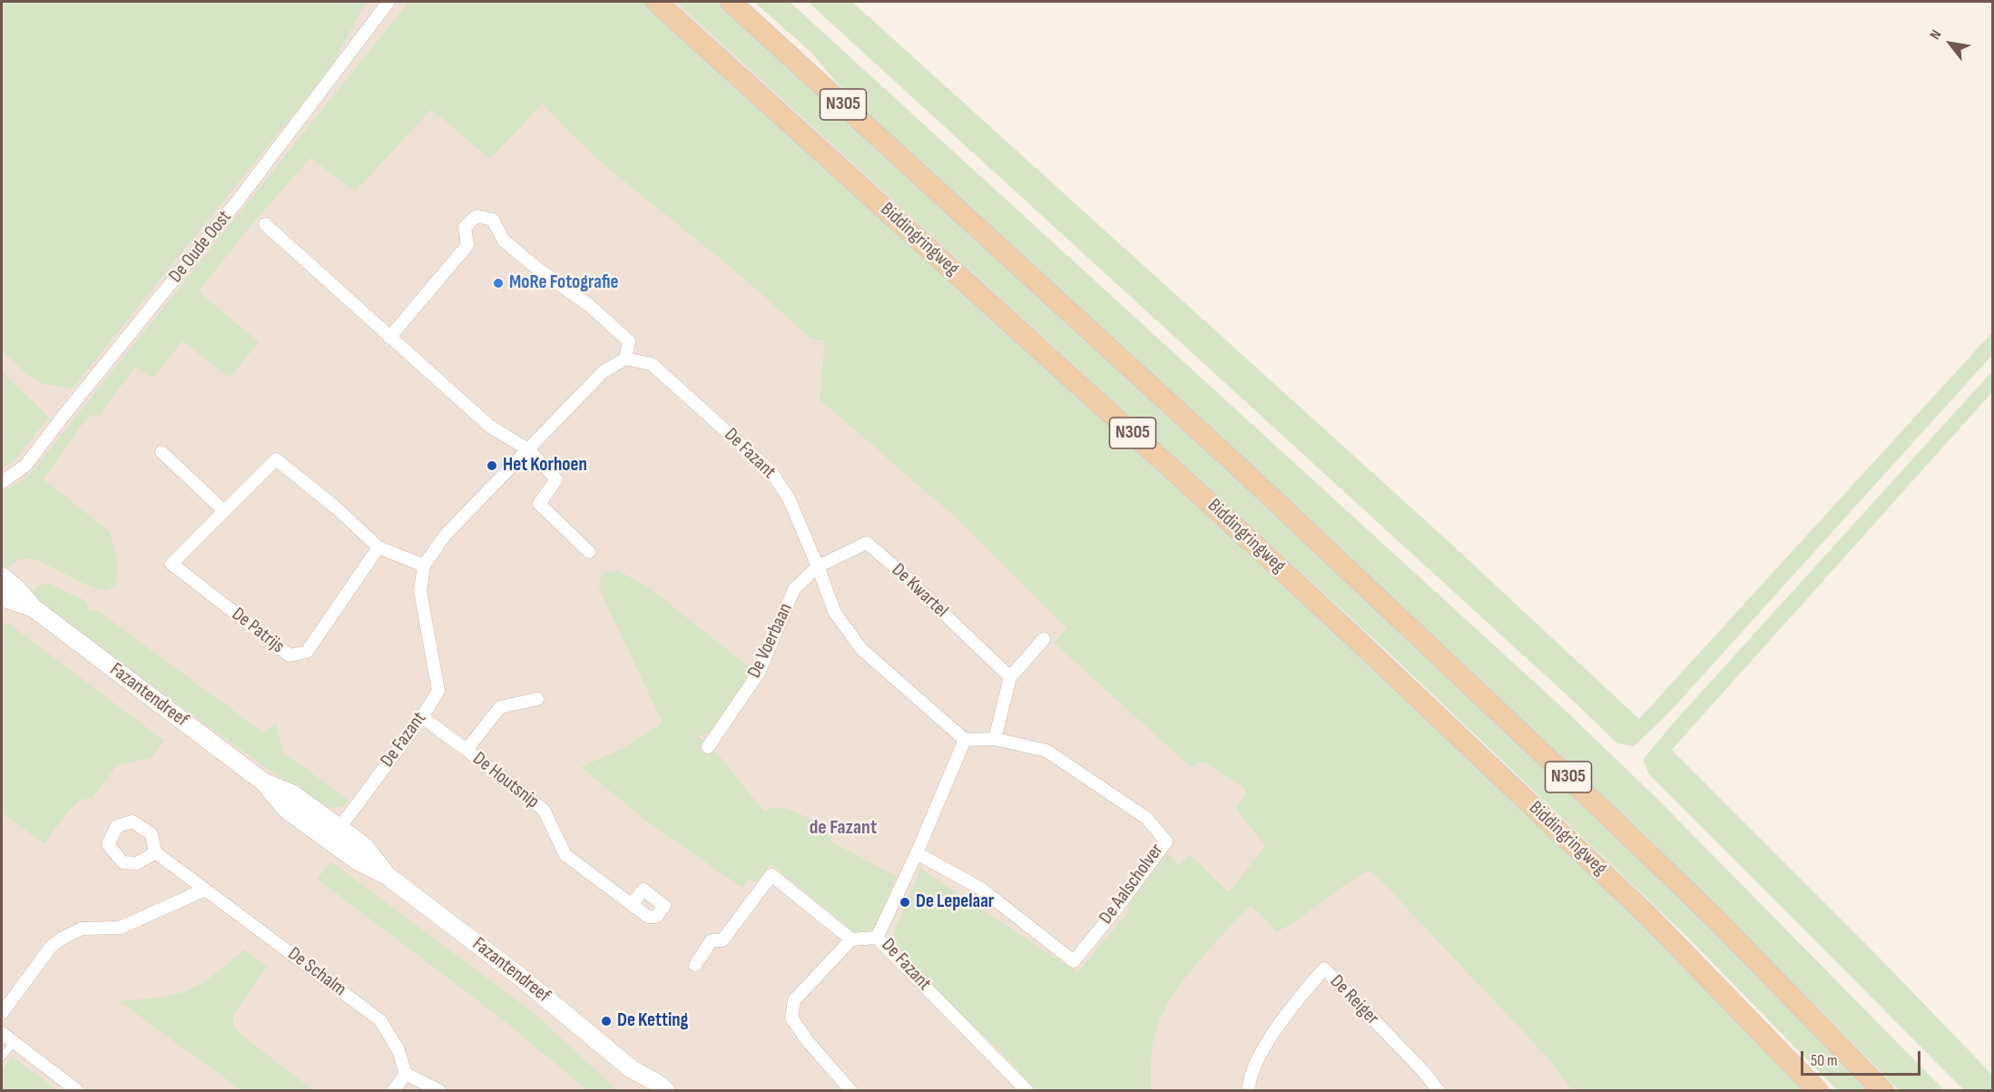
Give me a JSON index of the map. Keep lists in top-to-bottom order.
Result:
{
  "streets": {
    "main road": ["N305", "Biddingringweg"],
    "street": [
      "De Oude Oost",
      "De Fazant",
      "De Kwartel",
      "De Patrijs",
      "De Voerbaan",
      "Fazantendreef",
      "De Houtsnip",
      "De Aalscholver",
      "De Schalm",
      "De Reiger"
    ]
  },
  "crossings": [
    ["De Fazant", "De Kwartel"],
    ["De Fazant", "De Patrijs"],
    ["De Fazant", "De Voerbaan"],
    ["De Fazant", "Fazantendreef"],
    ["De Fazant", "De Houtsnip"],
    ["De Fazant", "De Aalscholver"],
    ["De Kwartel", "De Voerbaan"]
  ],
  "districts": ["de Fazant"],
  "places": [
    "MoRe Fotografie",
    "Het Korhoen",
    "De Lepelaar",
    "De Ketting"
  ],
  "scale_bar": "50 m",
  "north": "top left"
}
